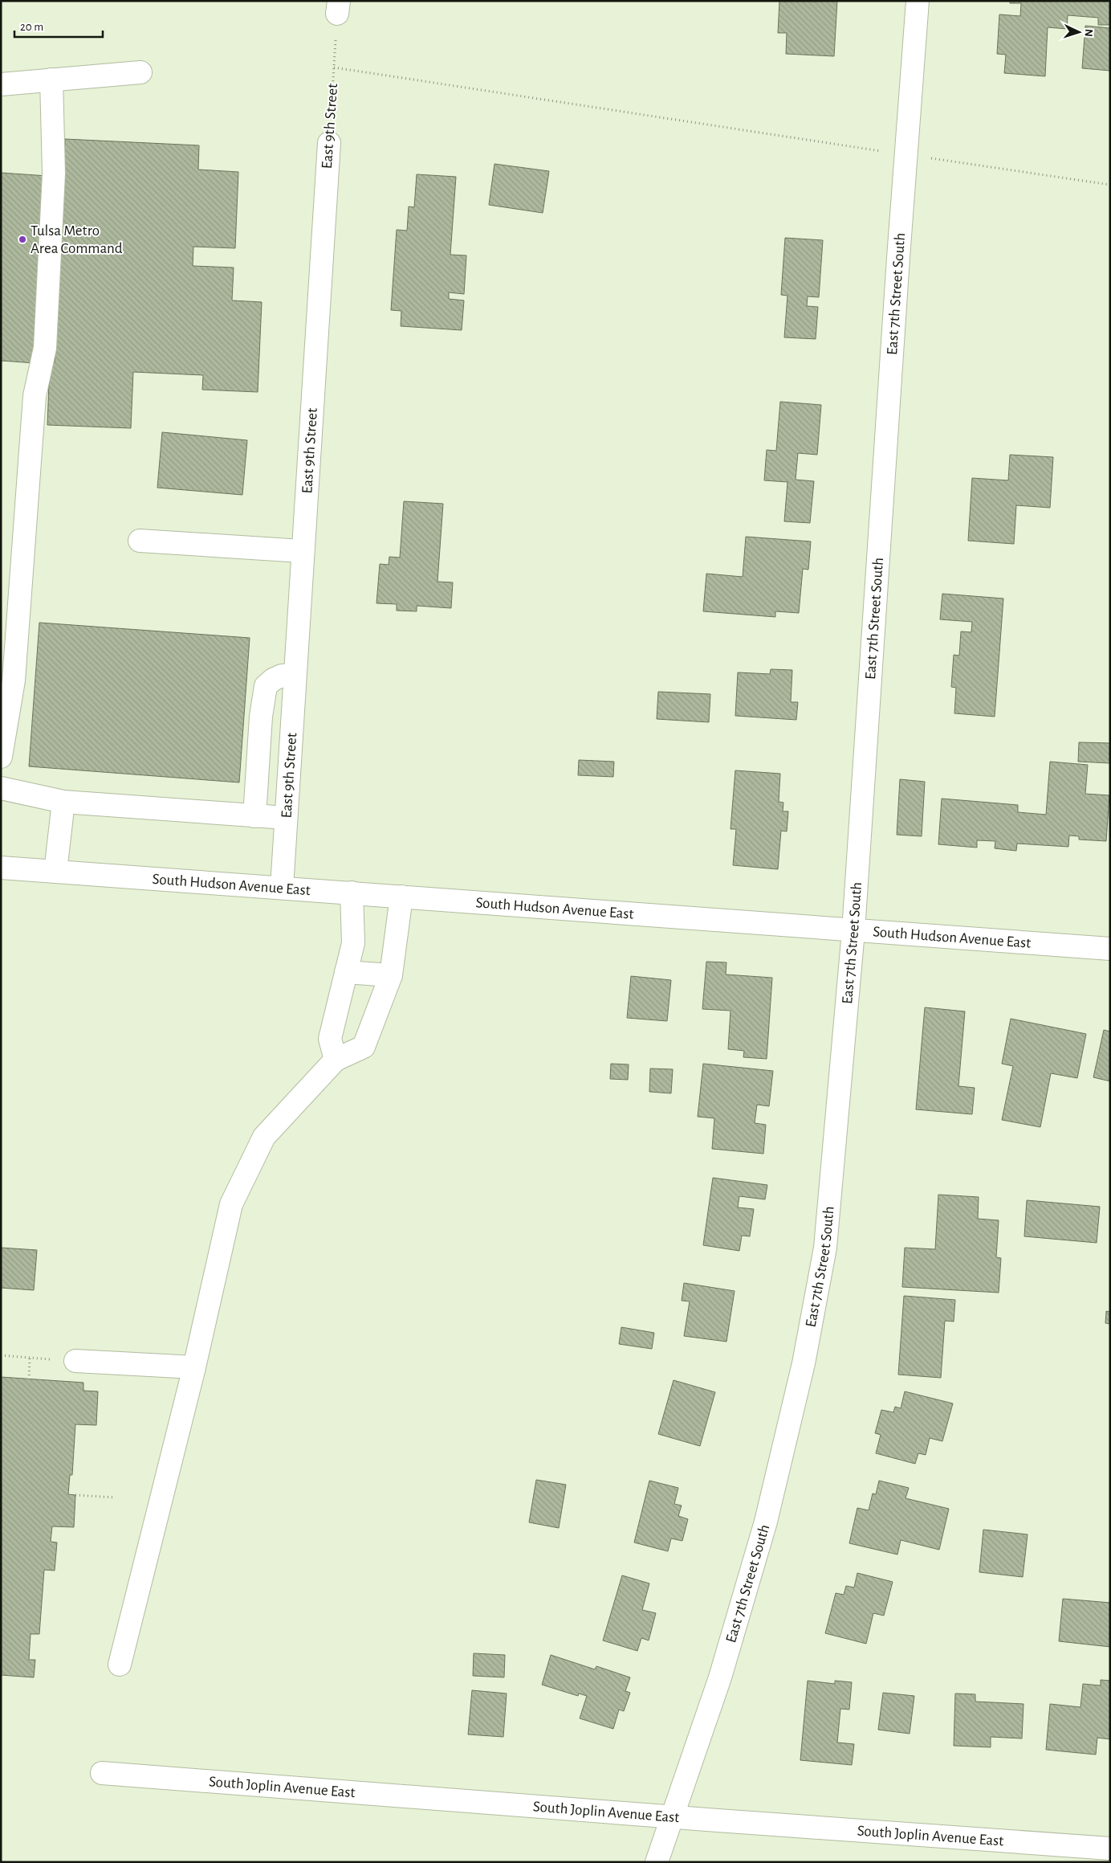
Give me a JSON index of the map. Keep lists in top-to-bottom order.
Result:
{
  "streets": {
    "street": [
      "East 9th Street",
      "East 7th Street South",
      "South Hudson Avenue East",
      "South Joplin Avenue East"
    ]
  },
  "crossings": [
    ["East 9th Street", "South Hudson Avenue East"],
    ["East 7th Street South", "South Hudson Avenue East"],
    ["East 7th Street South", "South Joplin Avenue East"]
  ],
  "places": ["Tulsa Metro Area Command"],
  "scale_bar": "20 m",
  "north": "right"
}
